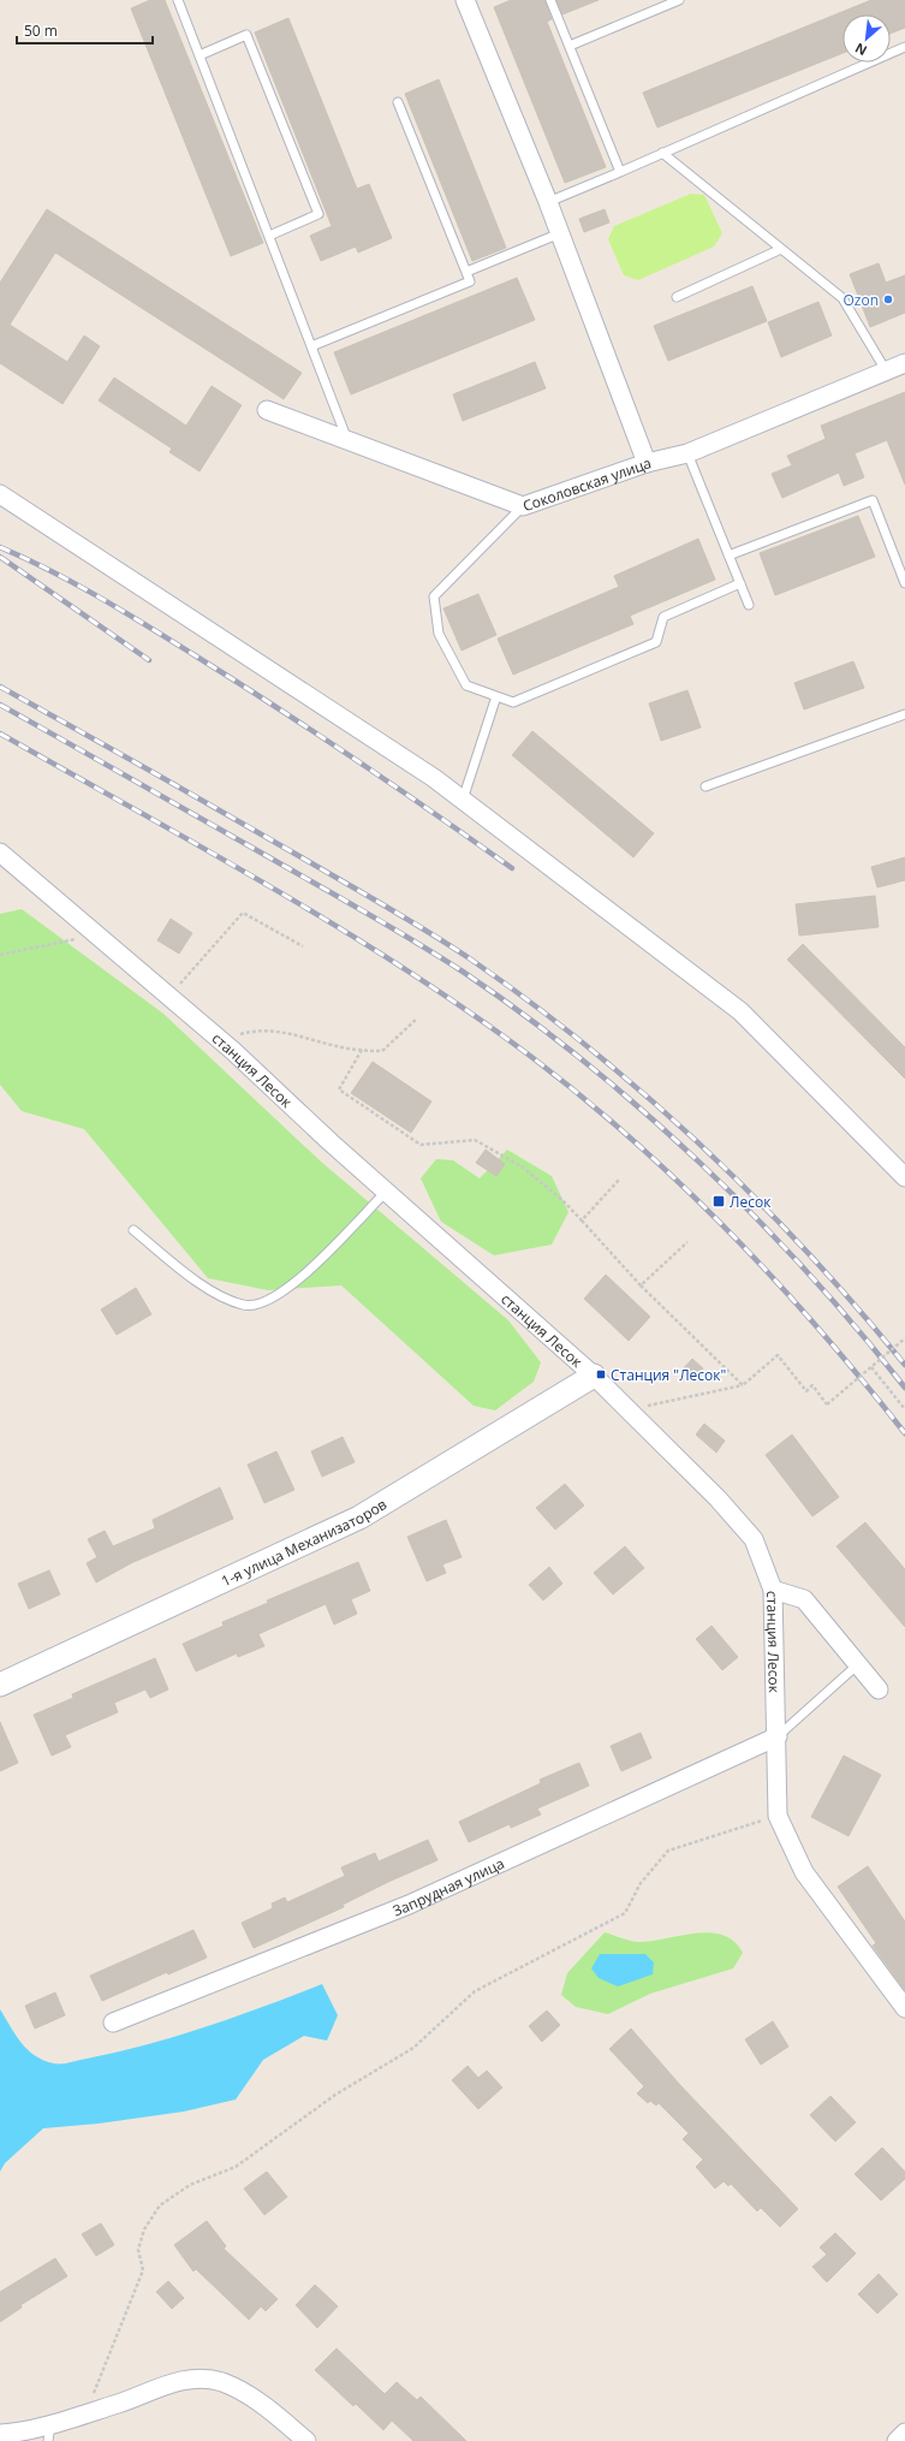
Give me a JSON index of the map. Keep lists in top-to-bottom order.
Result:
{
  "streets": {
    "street": [
      "Соколовская улица",
      "станция Лесок",
      "1-я улица Механизаторов",
      "Запрудная улица"
    ]
  },
  "crossings": [
    ["станция Лесок", "1-я улица Механизаторов"],
    ["станция Лесок", "Запрудная улица"]
  ],
  "places": {
    "other": ["Ozon"],
    "transit": ["Лесок", "Станция \"Лесок\""]
  },
  "scale_bar": "50 m",
  "north": "bottom left"
}
